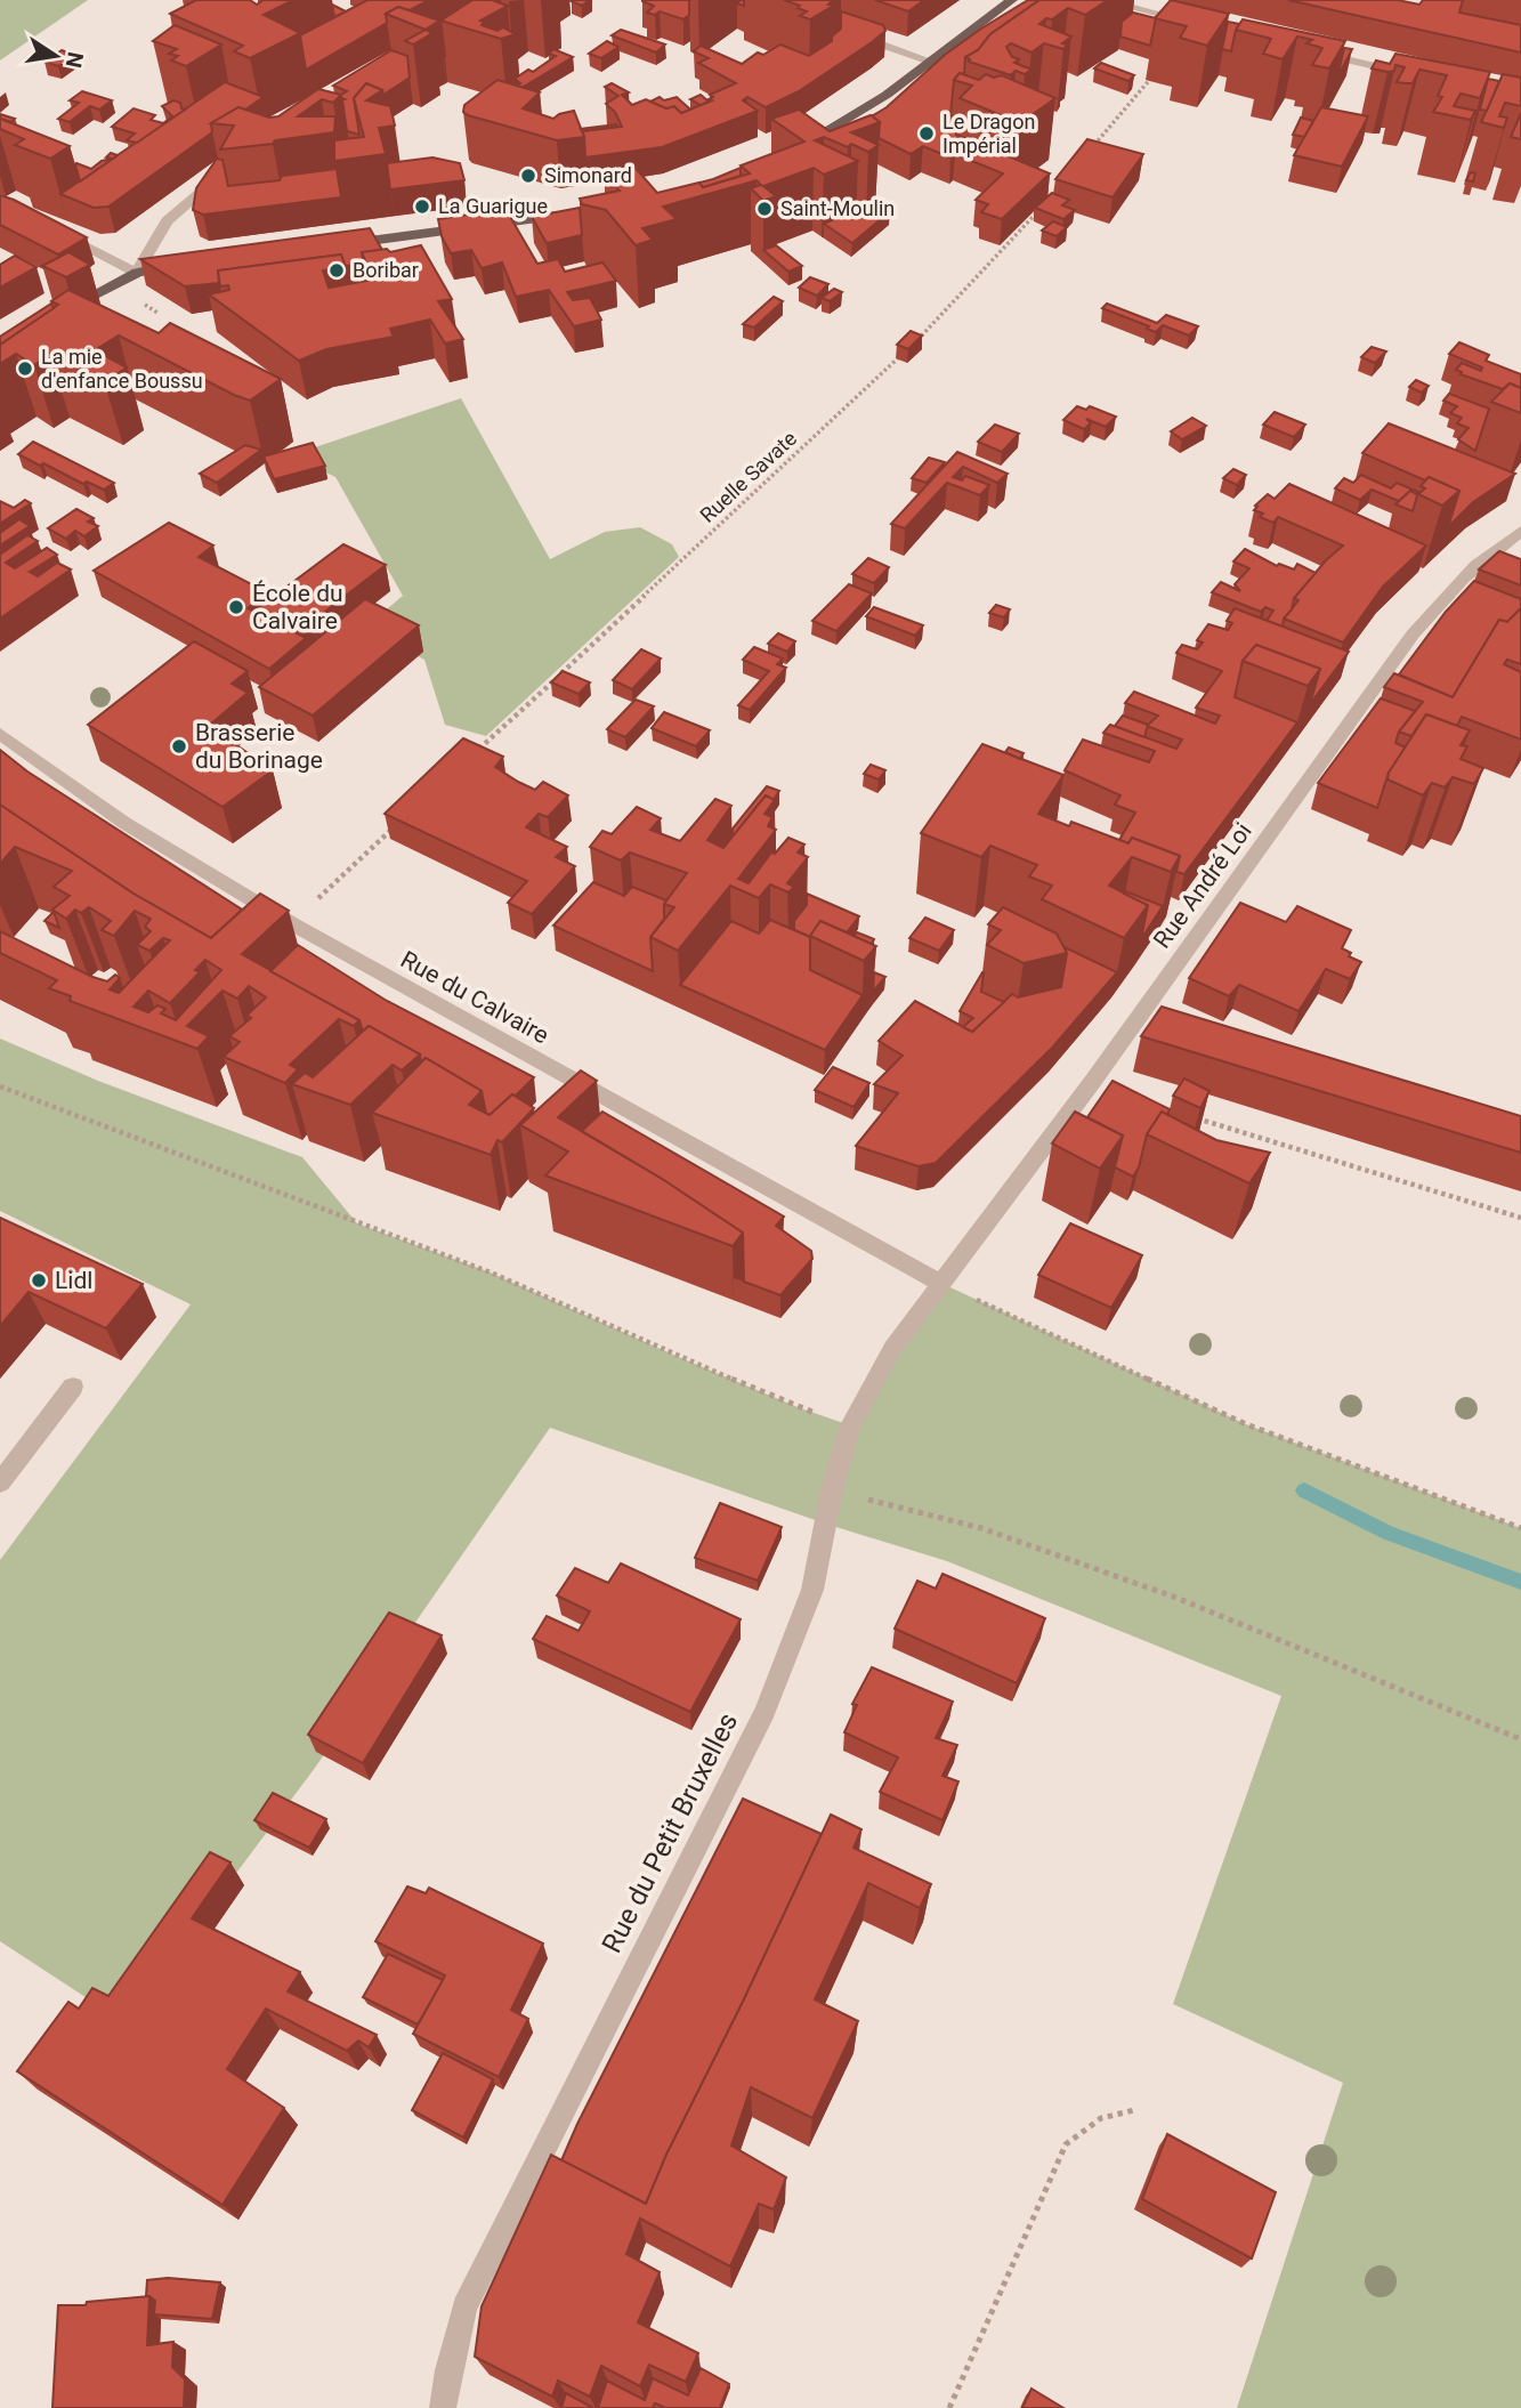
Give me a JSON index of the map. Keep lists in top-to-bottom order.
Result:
{
  "streets": {
    "street": ["Rue André Loi", "Rue du Calvaire", "Rue du Petit Bruxelles"],
    "path": ["Ruelle Savate"]
  },
  "crossings": [
    ["Rue André Loi", "Rue du Calvaire"],
    ["Rue André Loi", "Rue du Petit Bruxelles"],
    ["Rue du Calvaire", "Rue du Petit Bruxelles"]
  ],
  "places": [
    "Le Dragon Impérial",
    "Simonard",
    "La Guarigue",
    "Saint-Moulin",
    "Boribar",
    "La mie d'enfance Boussu",
    "École du Calvaire",
    "Brasserie du Borinage",
    "Lidl"
  ],
  "north": "right"
}
